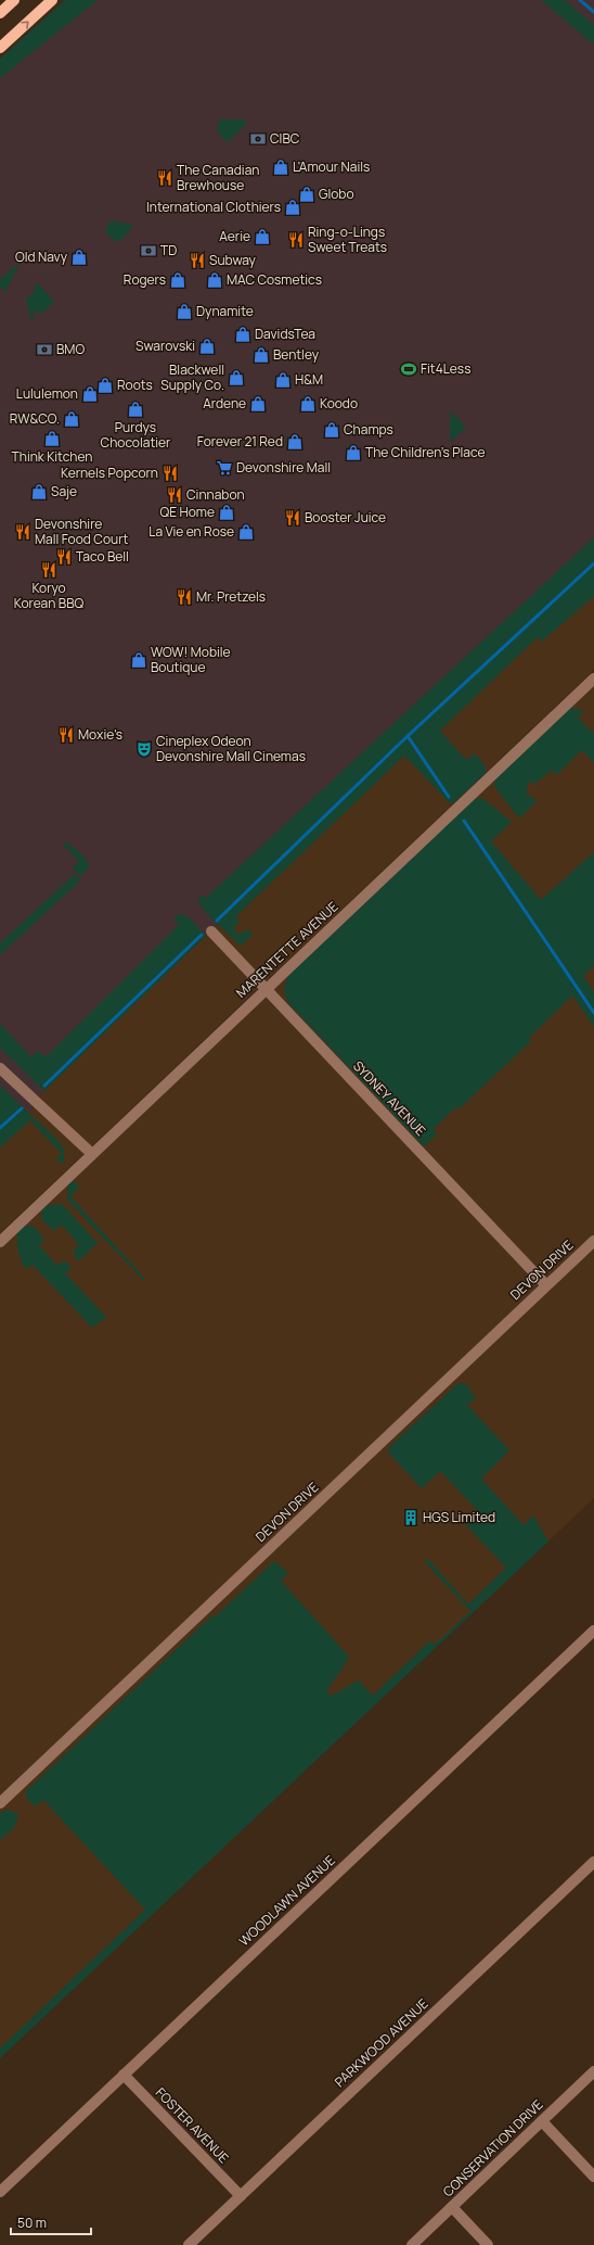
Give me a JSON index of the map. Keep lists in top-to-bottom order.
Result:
{
  "streets": {
    "street": [
      "MARENTETTE AVENUE",
      "SYDNEY AVENUE",
      "DEVON DRIVE",
      "WOODLAWN AVENUE",
      "PARKWOOD AVENUE",
      "FOSTER AVENUE",
      "CONSERVATION DRIVE"
    ]
  },
  "crossings": [
    ["MARENTETTE AVENUE", "SYDNEY AVENUE"],
    ["SYDNEY AVENUE", "DEVON DRIVE"],
    ["WOODLAWN AVENUE", "FOSTER AVENUE"],
    ["PARKWOOD AVENUE", "FOSTER AVENUE"]
  ],
  "places": {
    "bank": ["CIBC", "TD", "BMO"],
    "shop": [
      "L'Amour Nails",
      "Globo",
      "International Clothiers",
      "Aerie",
      "Old Navy",
      "Rogers",
      "MAC Cosmetics",
      "Dynamite",
      "DavidsTea",
      "Swarovski",
      "Bentley",
      "Blackwell Supply Co.",
      "H&M",
      "Roots",
      "Lululemon",
      "Ardene",
      "Koodo",
      "Purdys Chocolatier",
      "RW&CO.",
      "Champs",
      "Think Kitchen",
      "Forever 21 Red",
      "The Children's Place",
      "Saje",
      "QE Home",
      "La Vie en Rose",
      "WOW! Mobile Boutique"
    ],
    "restaurant": [
      "The Canadian Brewhouse",
      "Ring-o-Lings Sweet Treats",
      "Subway",
      "Kernels Popcorn",
      "Cinnabon",
      "Booster Juice",
      "Devonshire Mall Food Court",
      "Taco Bell",
      "Koryo Korean BBQ",
      "Mr. Pretzels",
      "Moxie's"
    ],
    "sports": ["Fit4Less"],
    "supermarket": ["Devonshire Mall"],
    "theatre": ["Cineplex Odeon Devonshire Mall Cinemas"],
    "building": ["HGS Limited"]
  },
  "scale_bar": "50 m"
}
